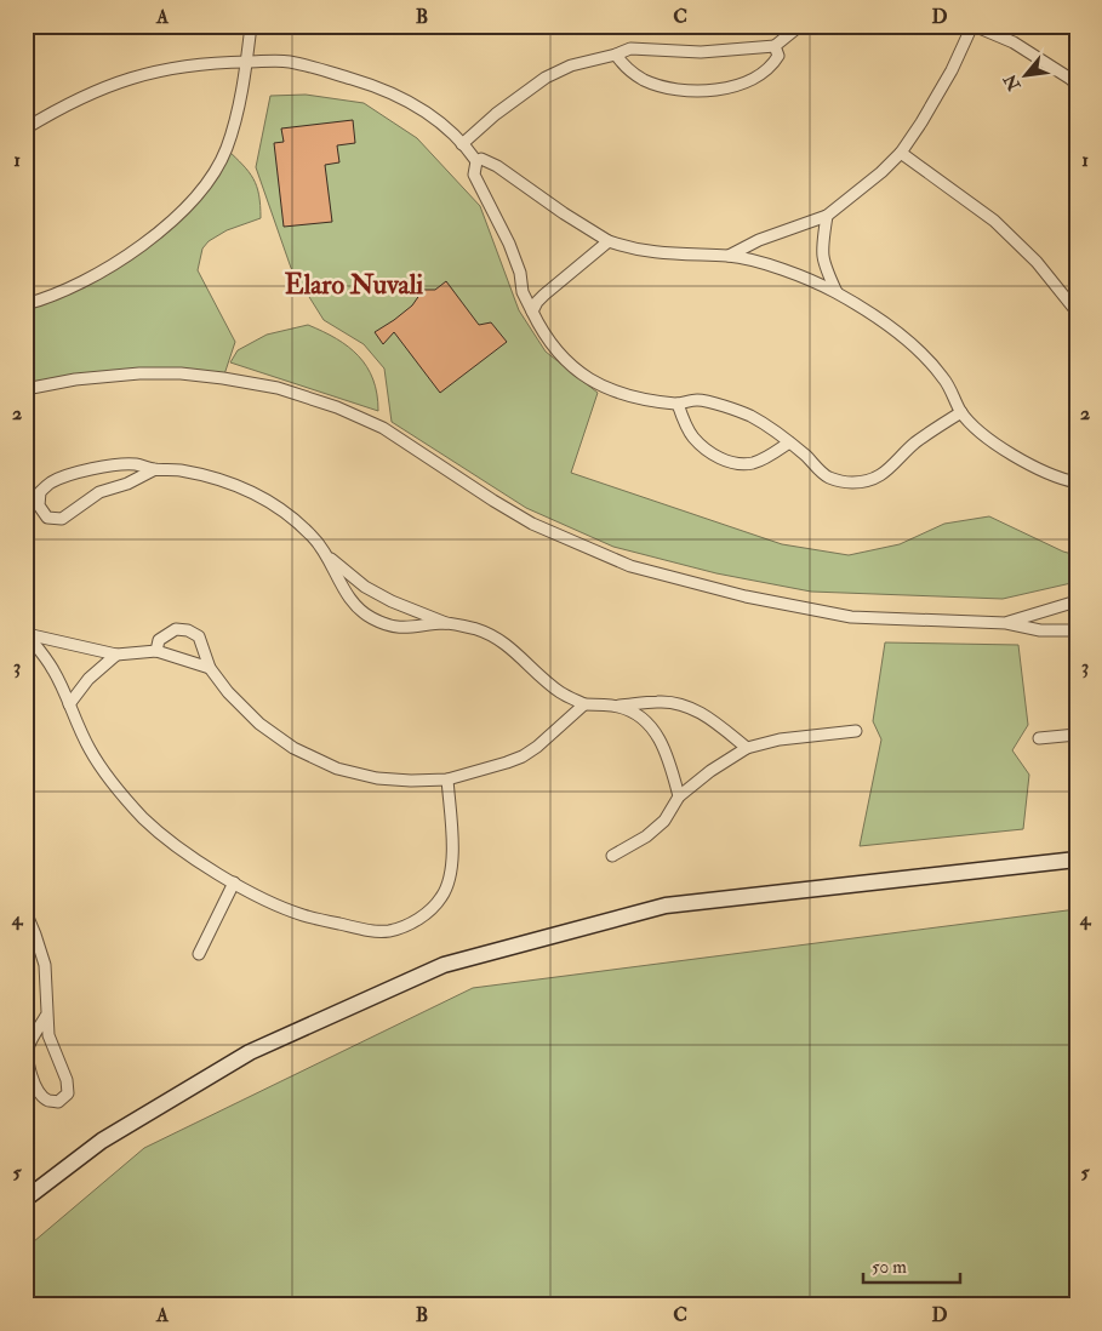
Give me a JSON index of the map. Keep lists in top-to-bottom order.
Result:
{
  "districts": ["Elaro Nuvali"],
  "scale_bar": "50 m",
  "north": "bottom left",
  "grid": {
    "columns": [
      "A",
      "B",
      "C",
      "D"
    ],
    "rows": [
      "1",
      "2",
      "3",
      "4",
      "5"
    ]
  }
}
